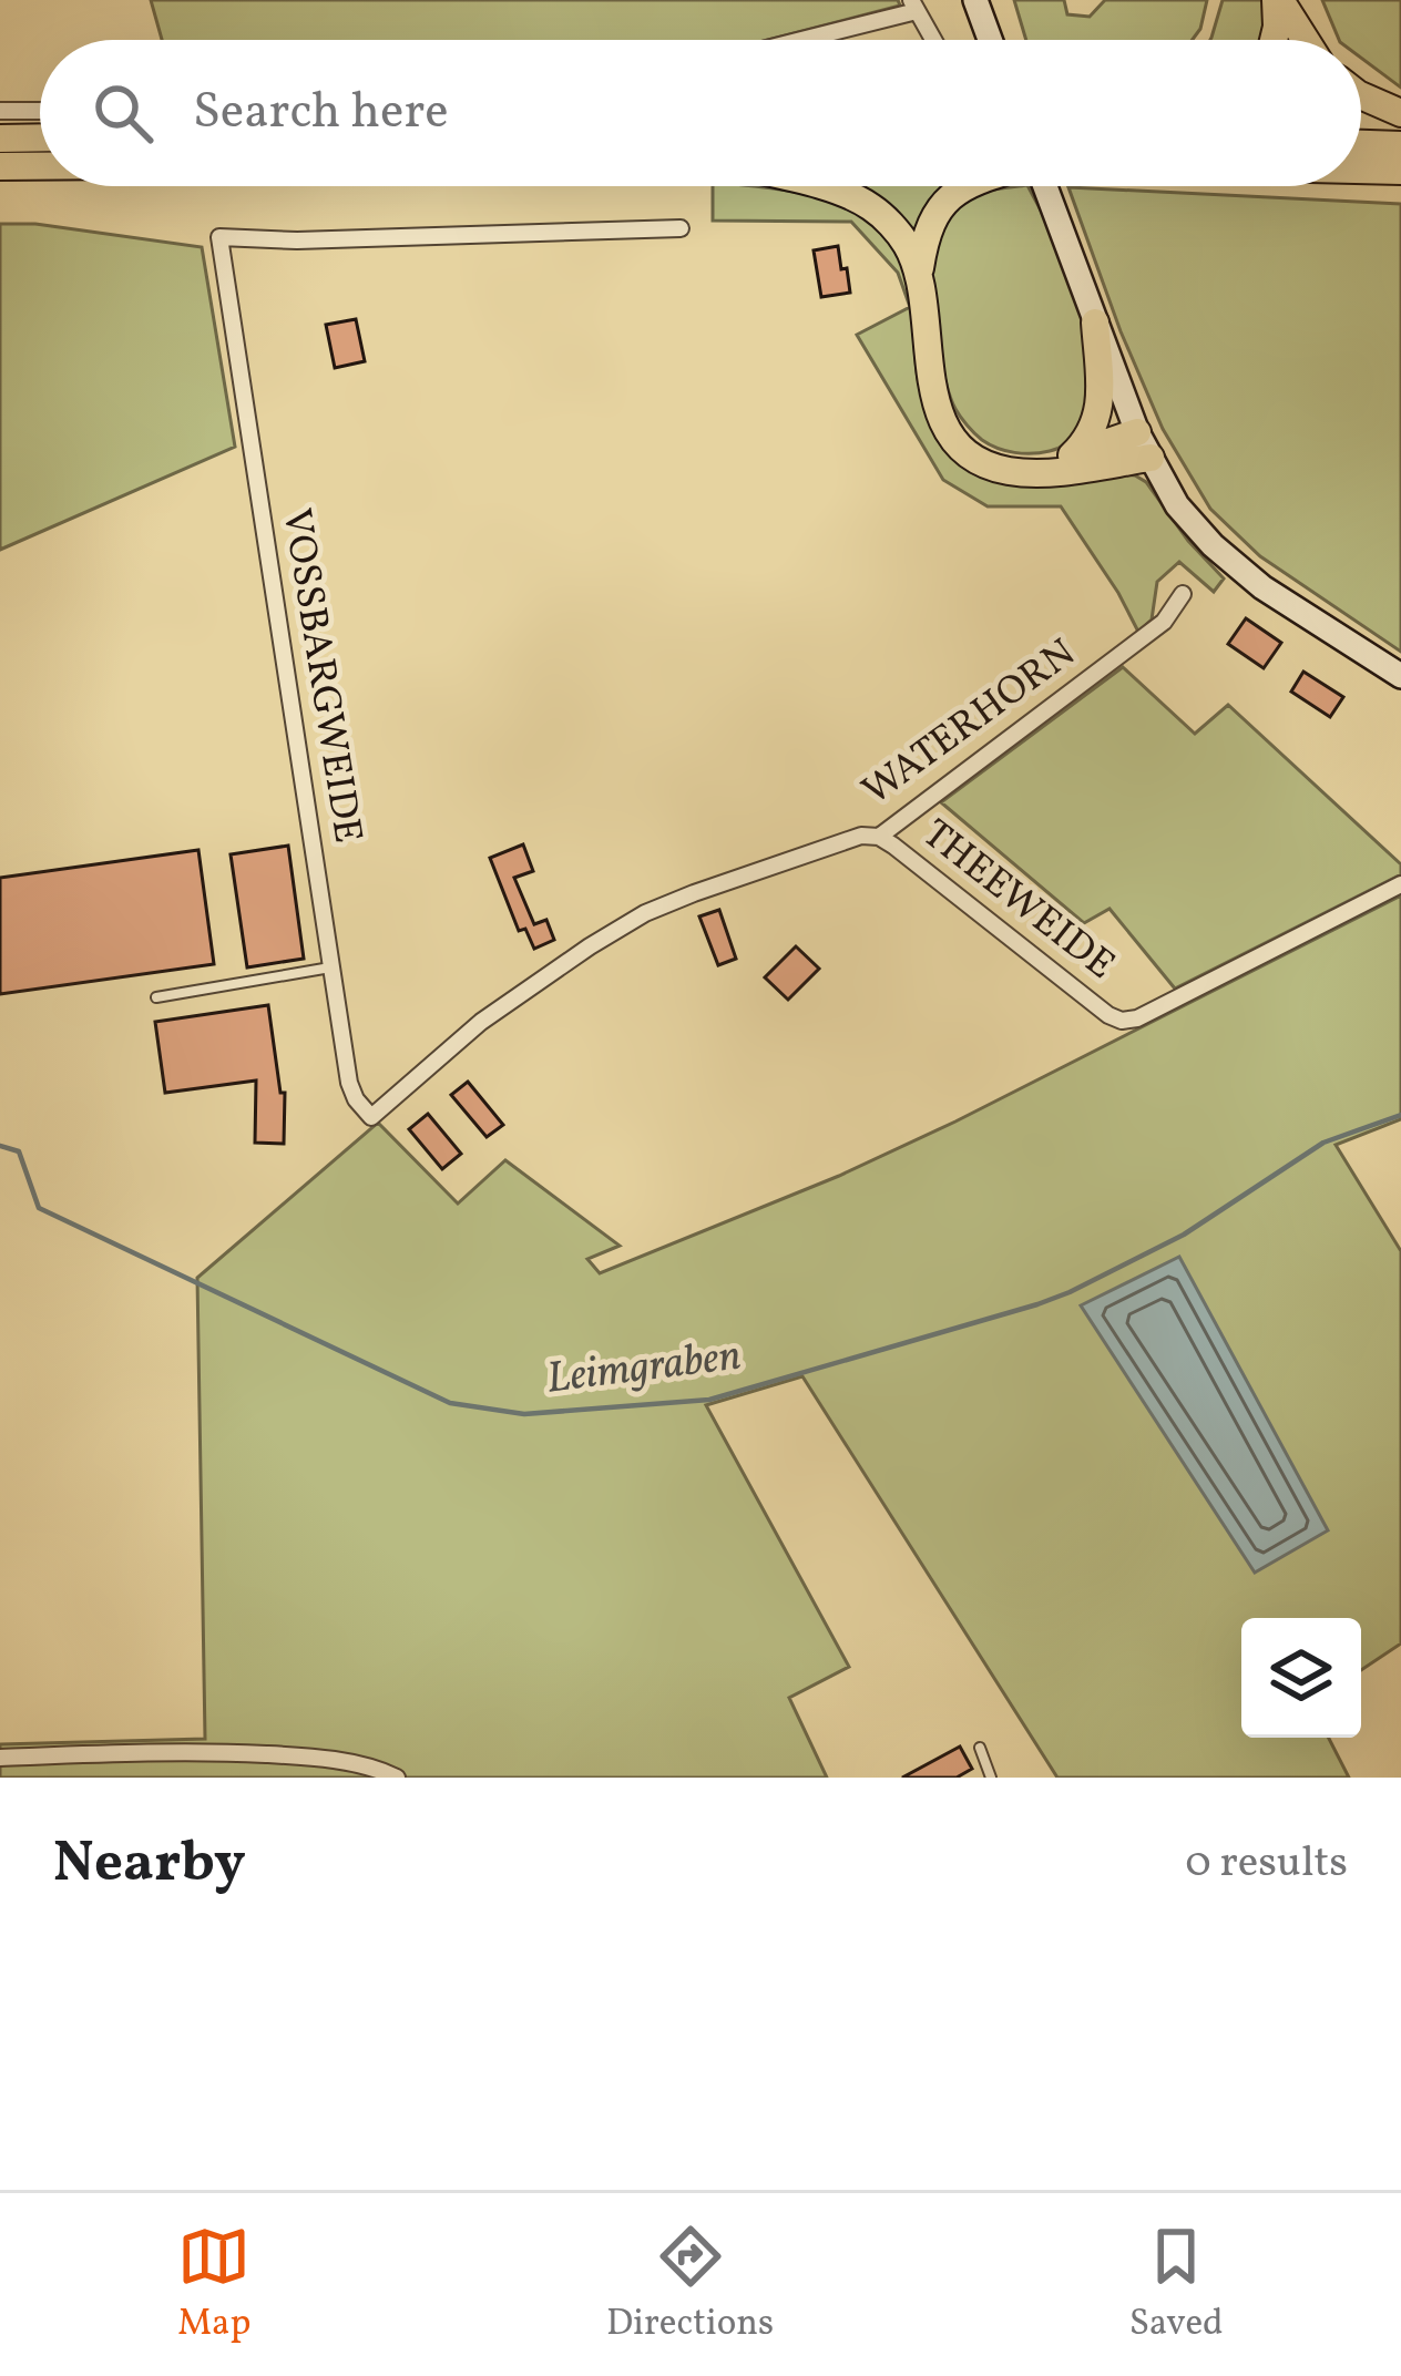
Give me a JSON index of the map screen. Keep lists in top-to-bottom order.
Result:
{
  "streets": {
    "street": ["VOSSBARGWEIDE", "WATERHORN", "THEEWEIDE"]
  },
  "crossings": [
    ["VOSSBARGWEIDE", "WATERHORN"],
    ["WATERHORN", "THEEWEIDE"]
  ],
  "water": ["Leimgraben"],
  "page": {
    "search": "Search here",
    "heading": ["Nearby", "0 results"],
    "nav": ["Map", "Directions", "Saved"]
  }
}
